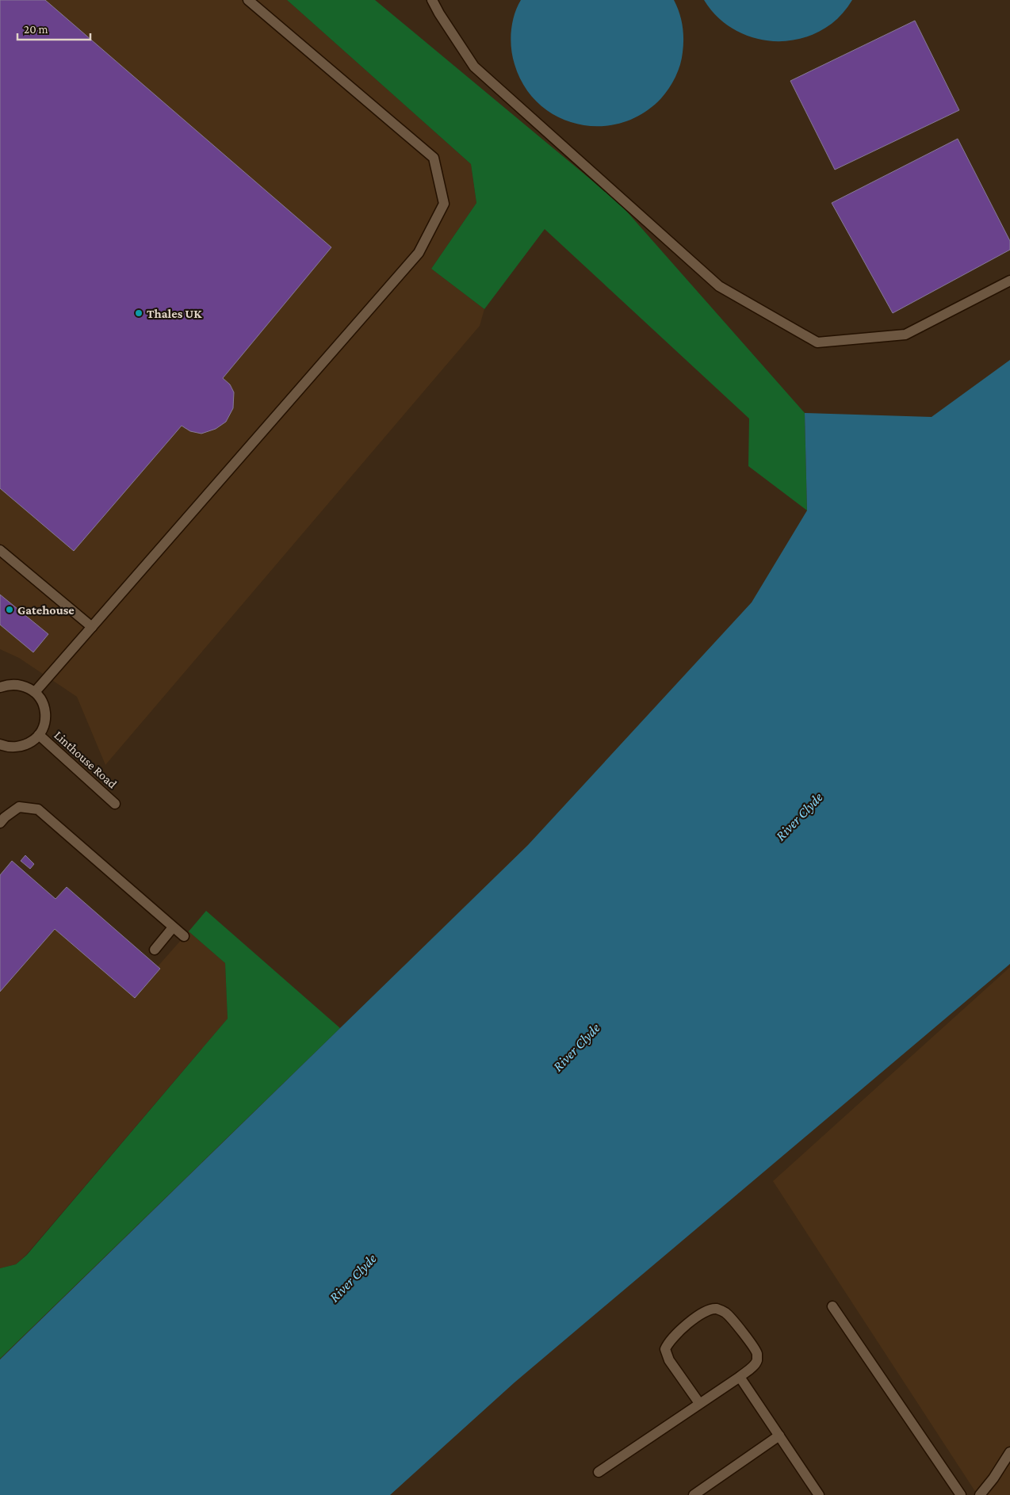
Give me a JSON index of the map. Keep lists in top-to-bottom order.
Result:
{
  "streets": {
    "street": ["Linthouse Road"]
  },
  "water": ["River Clyde"],
  "places": ["Thales UK", "Gatehouse"],
  "scale_bar": "20 m"
}
